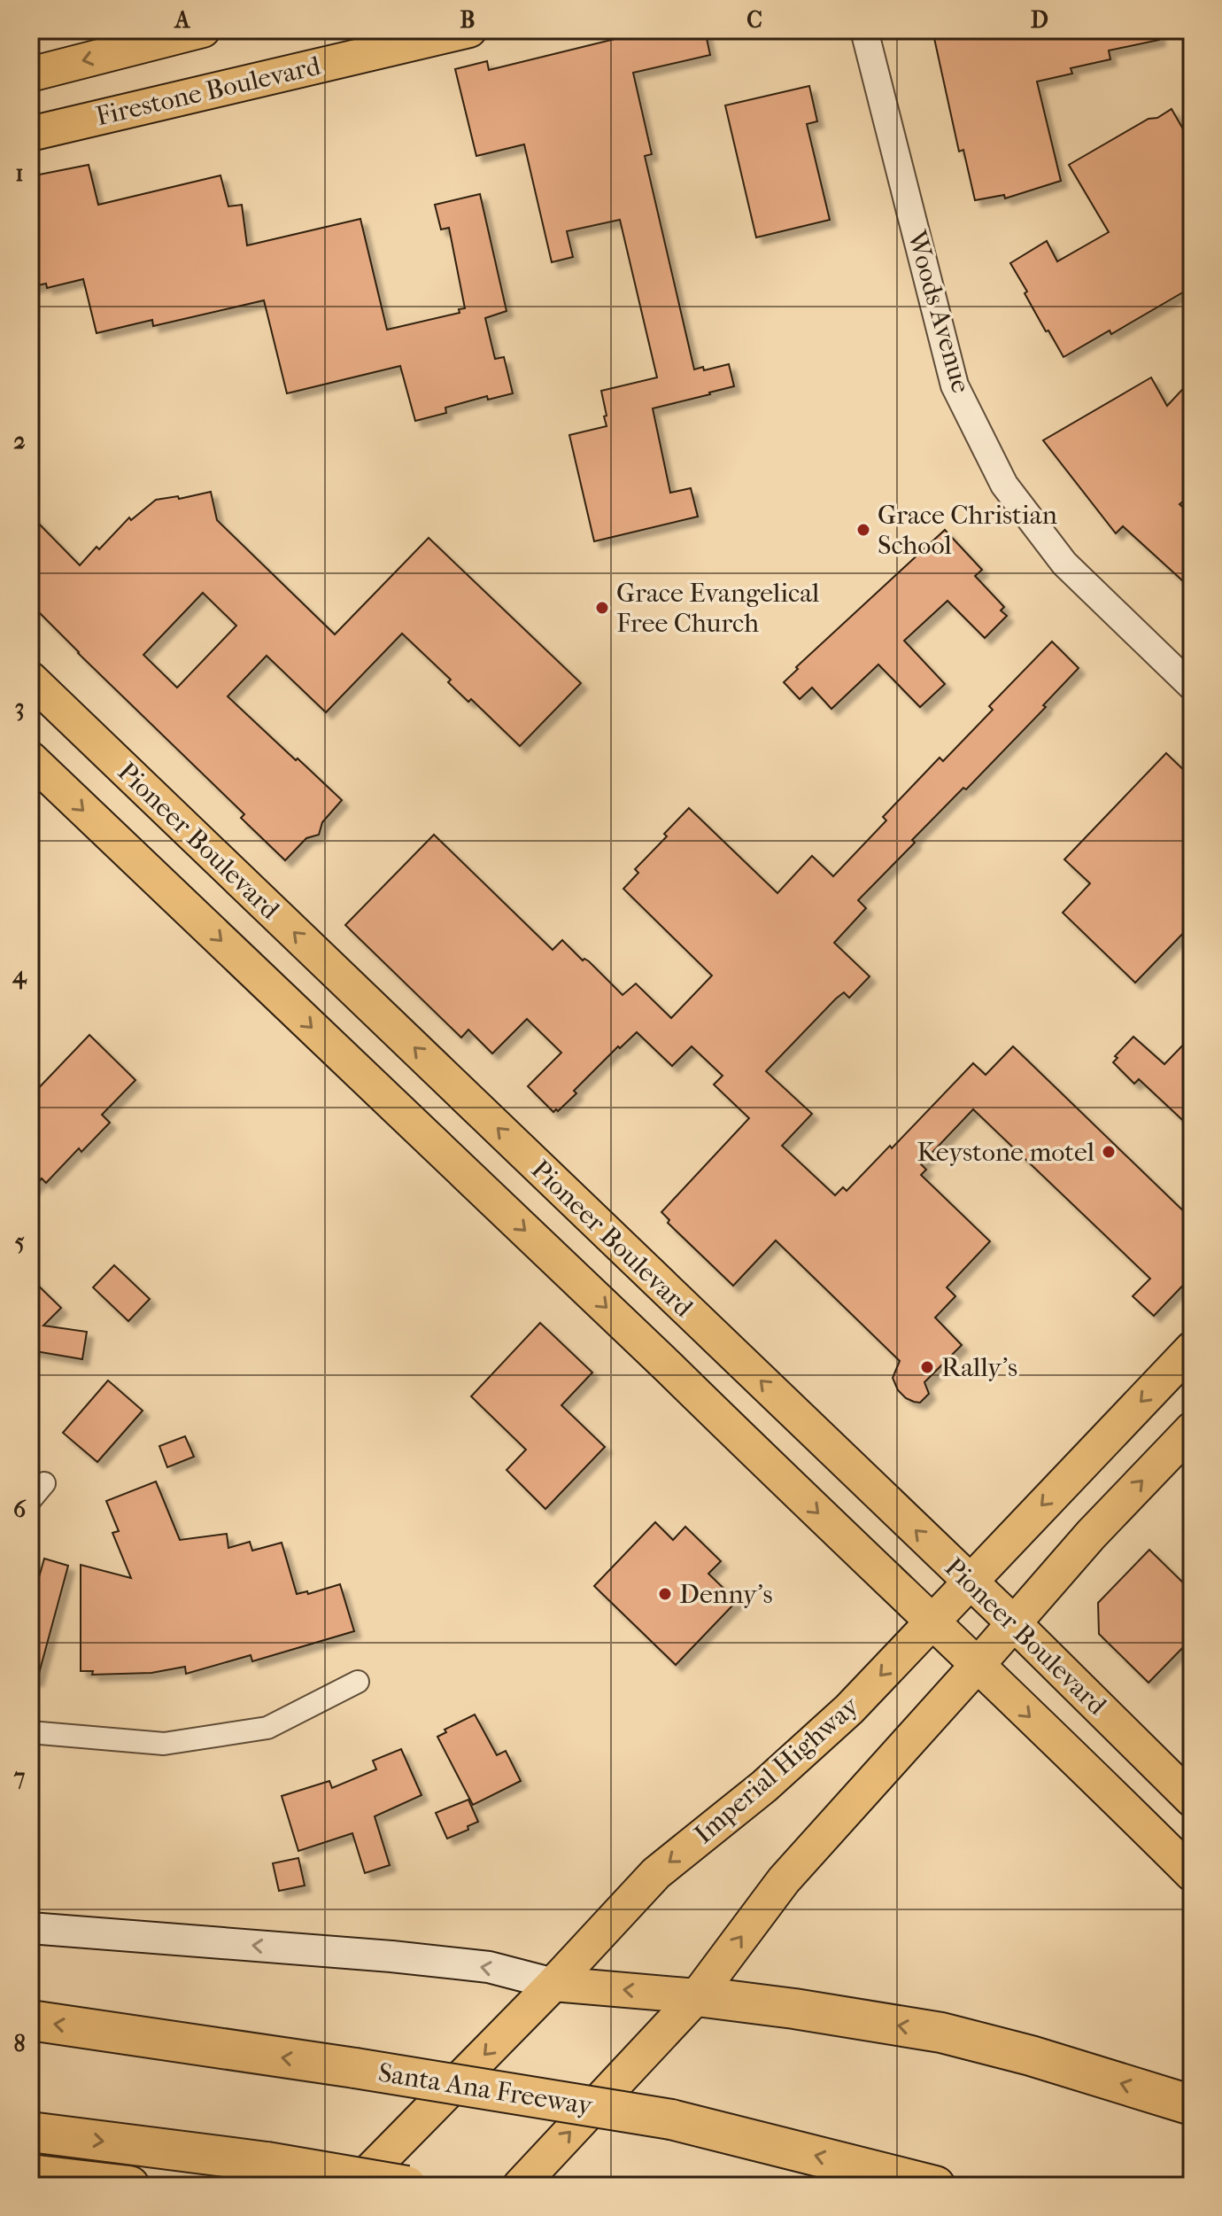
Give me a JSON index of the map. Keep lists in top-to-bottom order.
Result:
{
  "streets": {
    "highway": ["Santa Ana Freeway"],
    "main road": ["Firestone Boulevard", "Pioneer Boulevard", "Imperial Highway"],
    "street": ["Woods Avenue"]
  },
  "crossings": [
    ["Pioneer Boulevard", "Imperial Highway"]
  ],
  "places": [
    "Grace Christian School",
    "Grace Evangelical Free Church",
    "Keystone motel",
    "Rally's",
    "Denny's"
  ],
  "grid": {
    "columns": [
      "A",
      "B",
      "C",
      "D"
    ],
    "rows": [
      "1",
      "2",
      "3",
      "4",
      "5",
      "6",
      "7",
      "8"
    ]
  }
}
